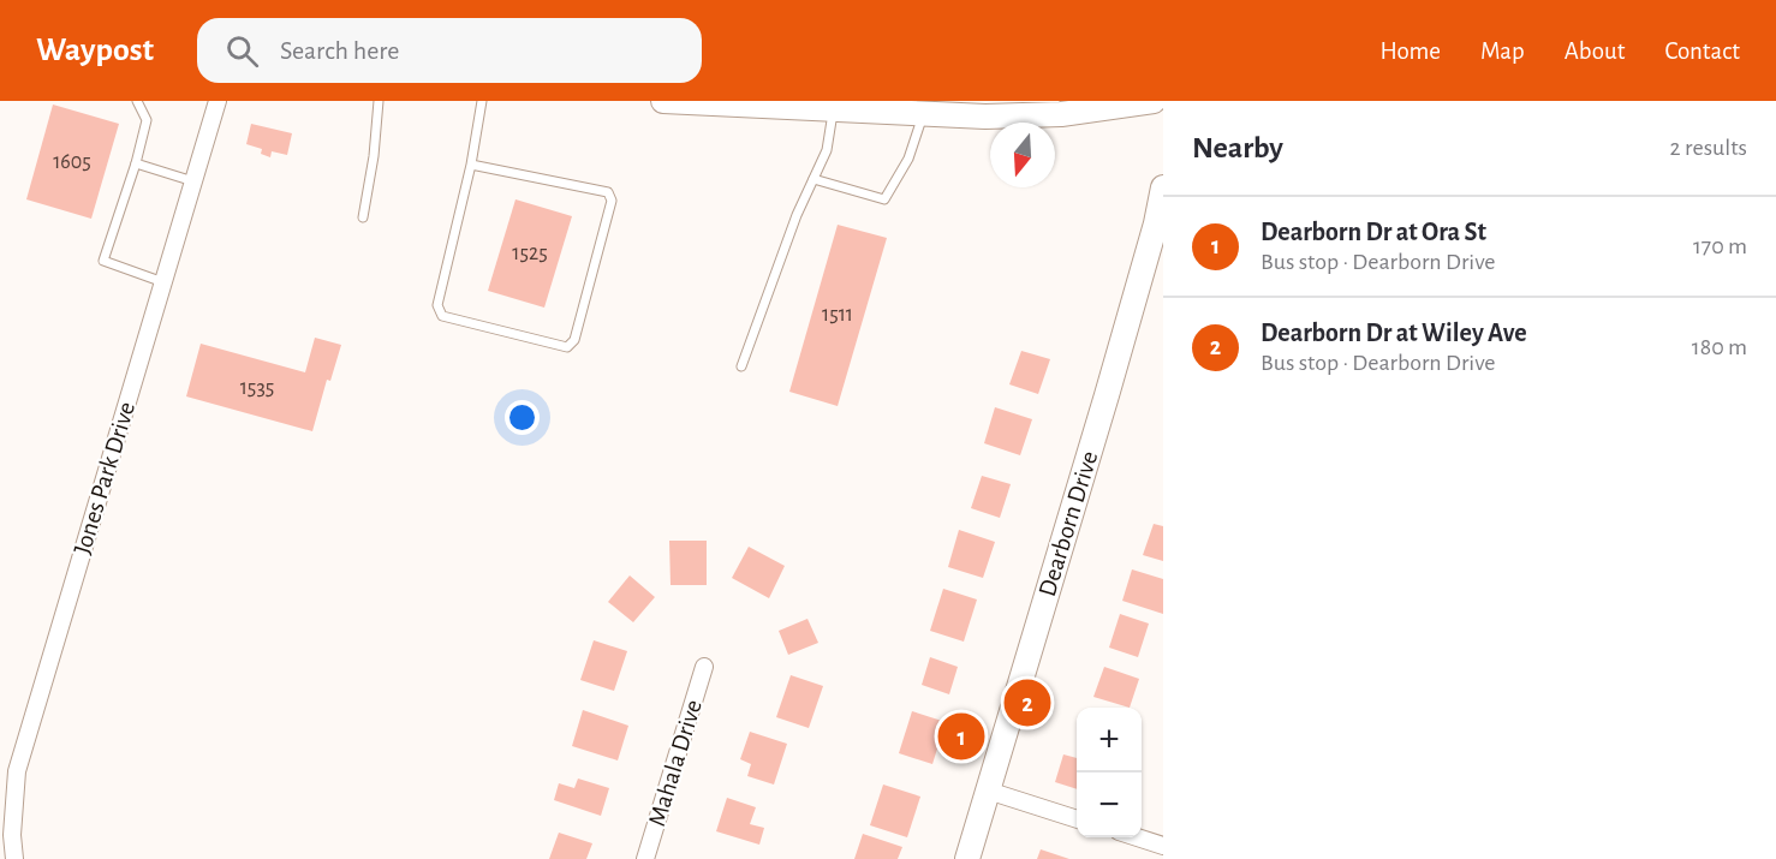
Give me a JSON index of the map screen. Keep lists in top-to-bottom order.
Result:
{
  "streets": {
    "street": ["Jones Park Drive", "Dearborn Drive", "Mahala Drive"]
  },
  "house_numbers": [
    "1605",
    "1525",
    "1511",
    "1535"
  ],
  "north": "bottom",
  "page": {
    "header": "Waypost",
    "search": "Search here",
    "nav": [
      "Home",
      "Map",
      "About",
      "Contact"
    ],
    "heading": ["Nearby", "2 results"],
    "list": [
      {
        "mark": "1",
        "name": "Dearborn Dr at Ora St",
        "note": "Bus stop · Dearborn Drive",
        "value": "170 m"
      },
      {
        "mark": "2",
        "name": "Dearborn Dr at Wiley Ave",
        "note": "Bus stop · Dearborn Drive",
        "value": "180 m"
      }
    ],
    "pins": ["2", "1"],
    "map_buttons": ["+", "−"]
  }
}
